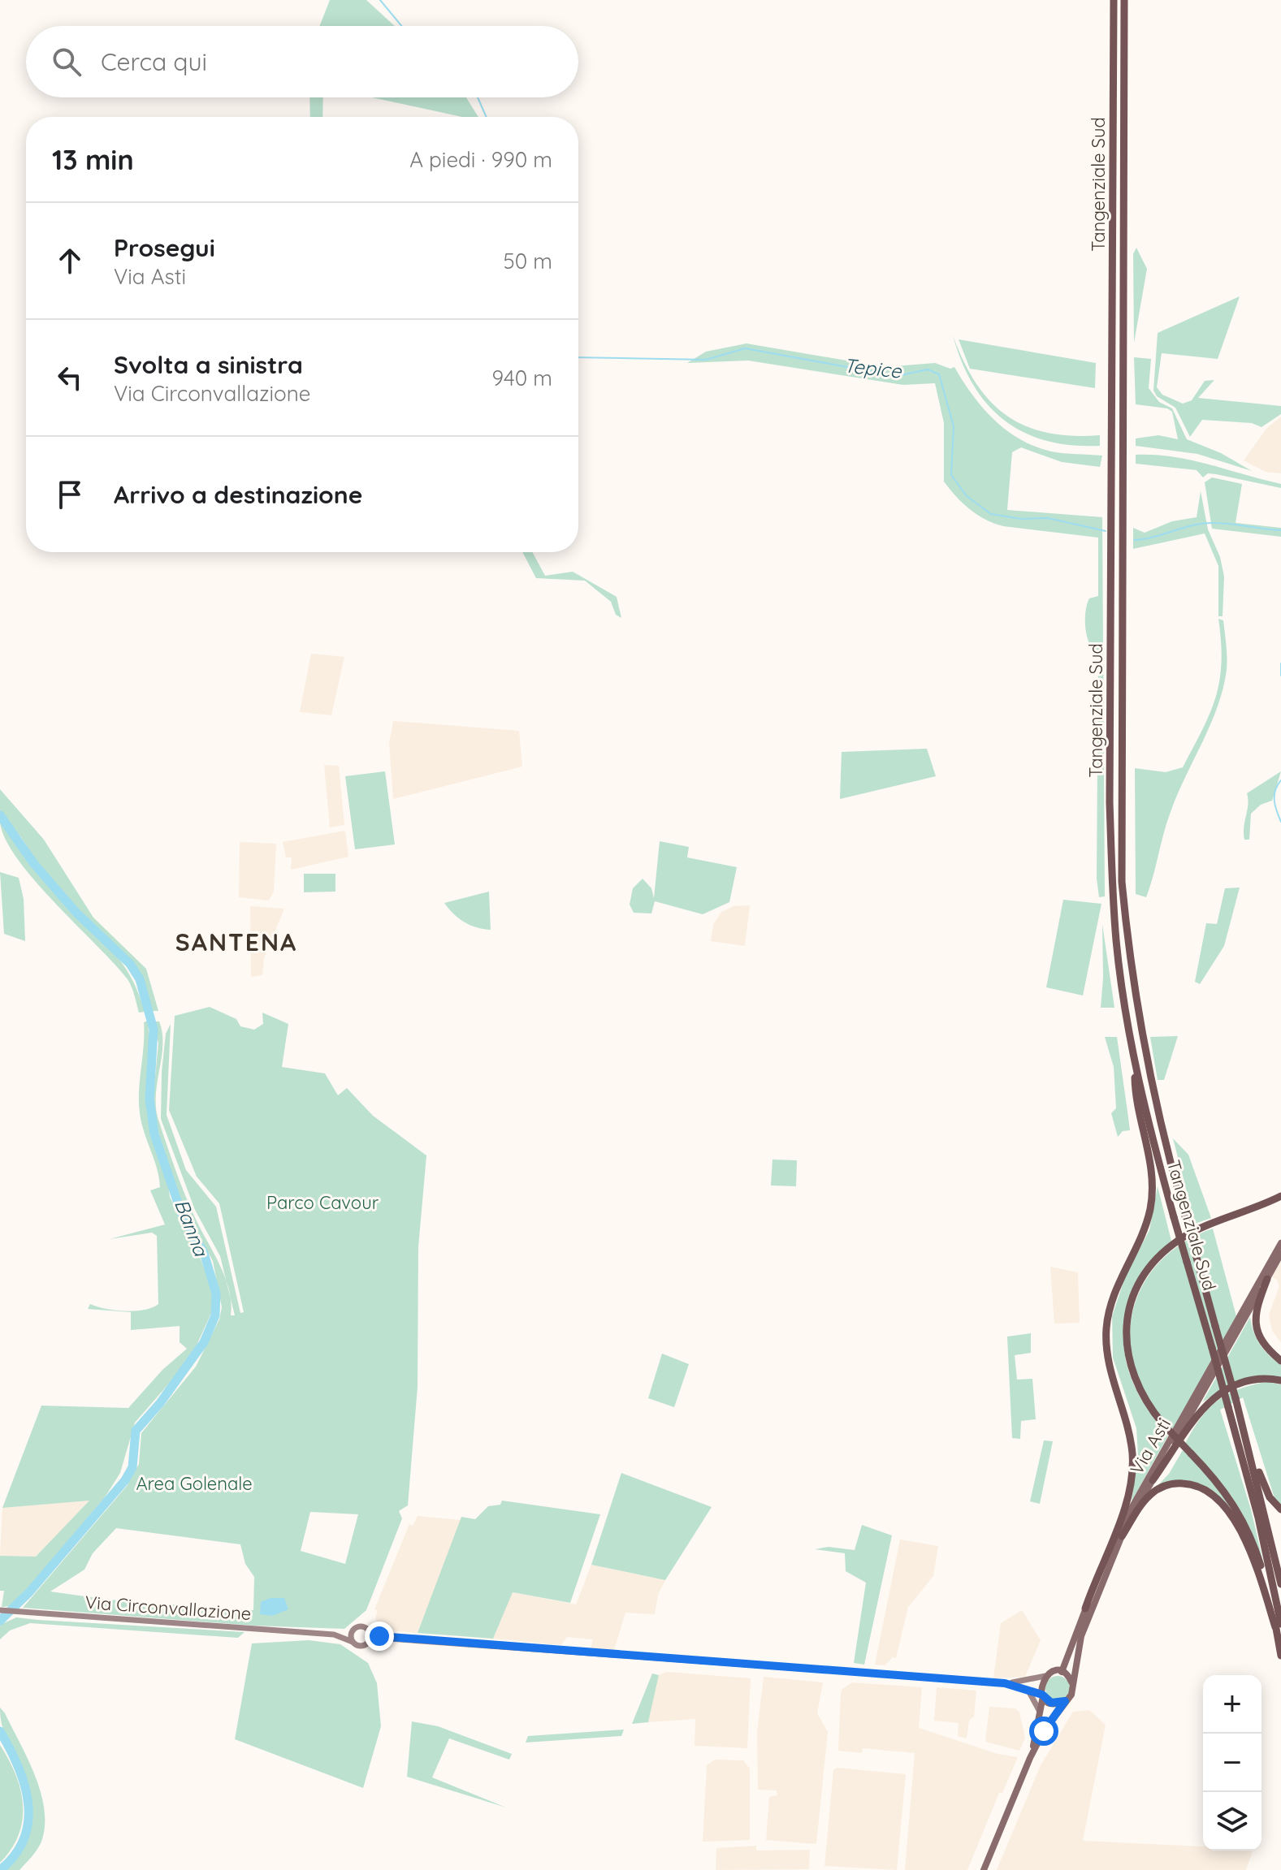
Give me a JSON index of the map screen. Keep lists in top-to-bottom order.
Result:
{
  "streets": {
    "highway": ["Tangenziale Sud"],
    "main road": ["Via Asti", "Via Circonvallazione"]
  },
  "districts": ["SANTENA"],
  "water": ["Tepice", "Banna"],
  "parks": ["Parco Cavour", "Area Golenale"],
  "page": {
    "search": "Cerca qui",
    "heading": ["13 min", "A piedi · 990 m"],
    "list": [
      ["Prosegui", "Via Asti", "50 m"],
      ["Svolta a sinistra", "Via Circonvallazione", "940 m"],
      "Arrivo a destinazione"
    ],
    "map_buttons": ["+", "−"]
  }
}
